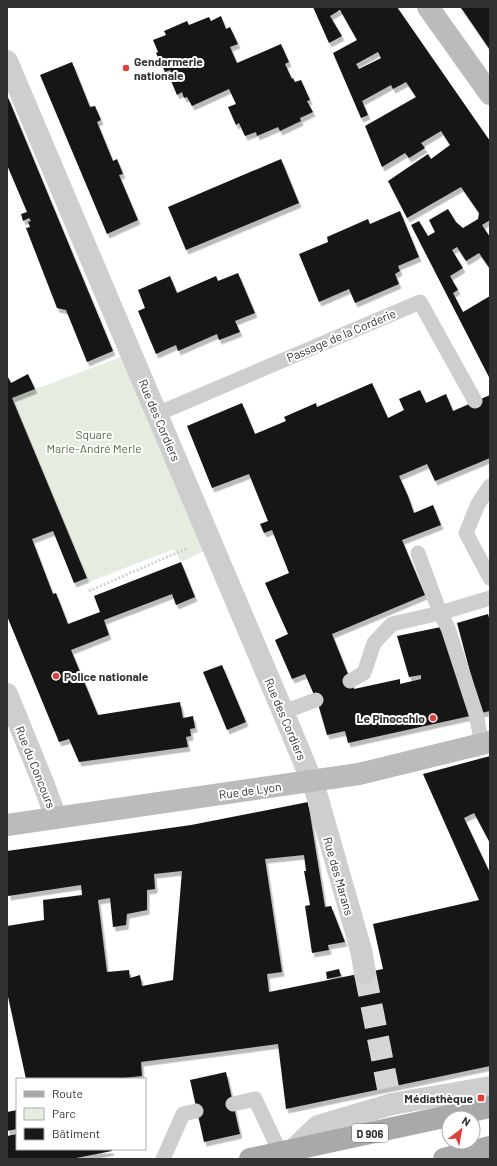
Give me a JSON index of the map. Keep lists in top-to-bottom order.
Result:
{
  "streets": {
    "main road": ["D 906"],
    "street": [
      "Rue des Cordiers",
      "Rue du Concours",
      "Rue de Lyon",
      "Rue des Marans"
    ],
    "lane": ["Passage de la Corderie"]
  },
  "crossings": [
    ["Passage de la Corderie", "Rue des Cordiers"],
    ["Rue des Cordiers", "Rue de Lyon"],
    ["Rue des Cordiers", "Rue des Marans"],
    ["Rue du Concours", "Rue de Lyon"],
    ["Rue de Lyon", "Rue des Marans"]
  ],
  "parks": ["Square Marie-André Merle"],
  "places": {
    "other": ["Gendarmerie nationale", "Police nationale", "Le Pinocchio"],
    "transit": ["Médiathèque"]
  },
  "legend": ["Route", "Parc", "Bâtiment"],
  "north": "top right"
}
